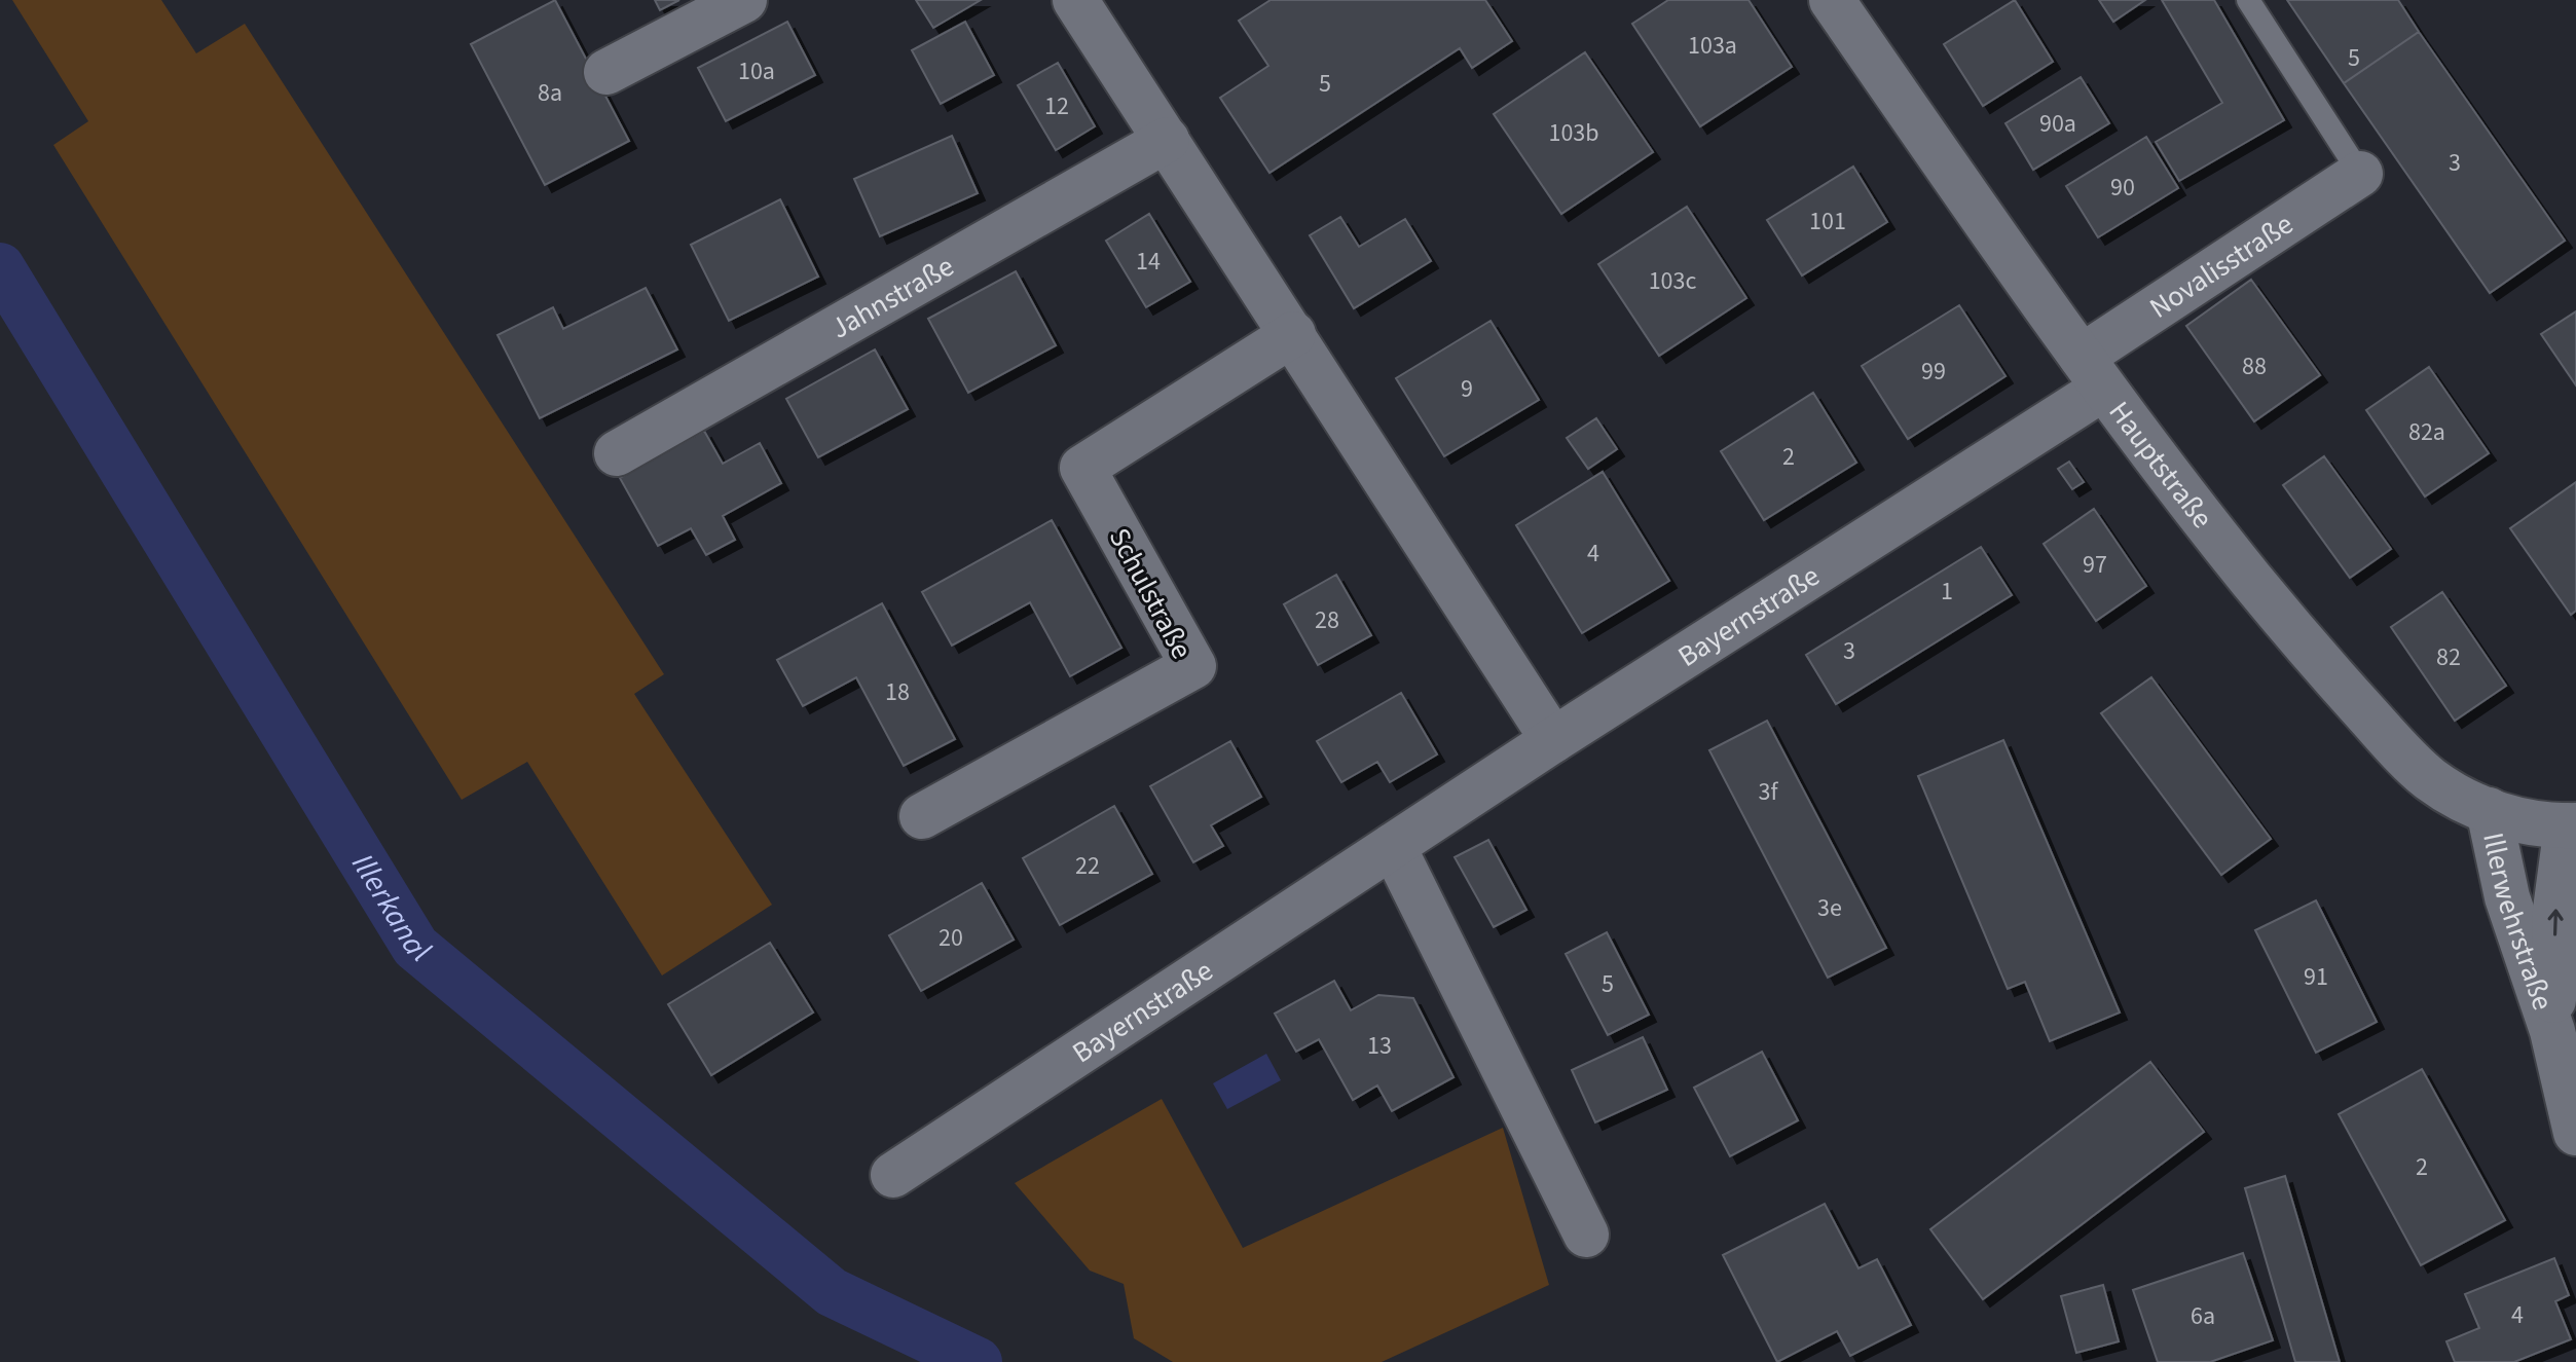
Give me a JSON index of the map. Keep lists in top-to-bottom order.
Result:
{
  "streets": {
    "street": [
      "Novalisstraße",
      "Jahnstraße",
      "Hauptstraße",
      "Schulstraße",
      "Bayernstraße",
      "Illerwehrstraße"
    ]
  },
  "crossings": [
    ["Novalisstraße", "Hauptstraße"],
    ["Novalisstraße", "Bayernstraße"],
    ["Hauptstraße", "Bayernstraße"],
    ["Hauptstraße", "Illerwehrstraße"]
  ],
  "water": ["Illerkanal"],
  "house_numbers": [
    "103a",
    "5",
    "10a",
    "5",
    "8a",
    "12",
    "90a",
    "103b",
    "3",
    "90",
    "101",
    "14",
    "103c",
    "88",
    "99",
    "9",
    "82a",
    "2",
    "4",
    "97",
    "1",
    "28",
    "3",
    "82",
    "18",
    "3f",
    "22",
    "3e",
    "20",
    "91",
    "5",
    "13",
    "2",
    "4",
    "6a"
  ]
}
